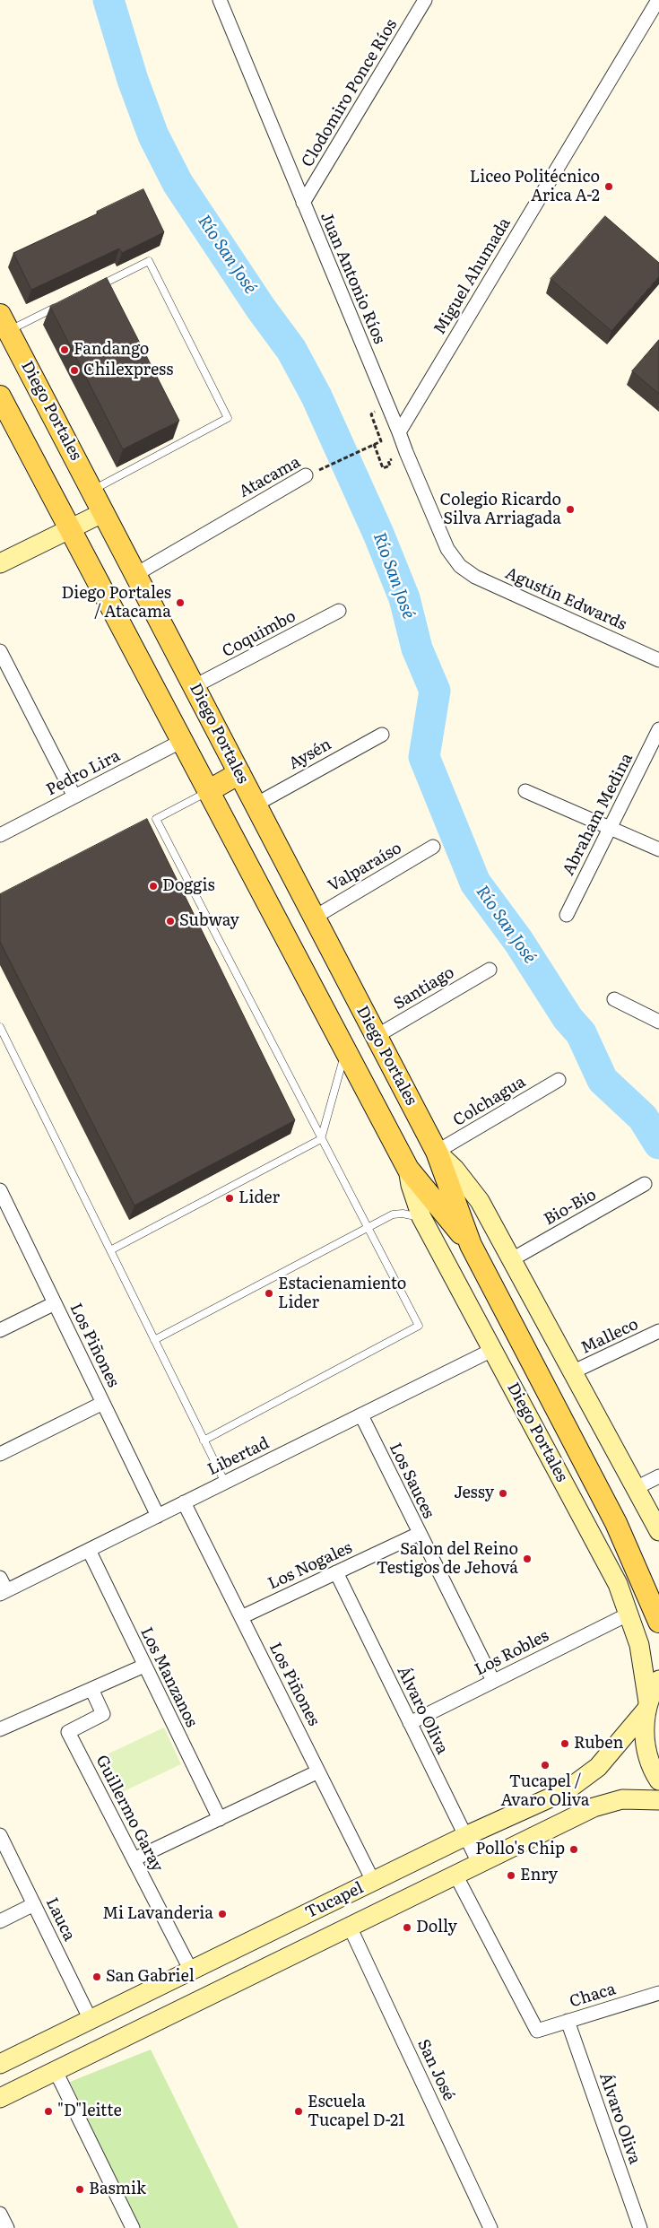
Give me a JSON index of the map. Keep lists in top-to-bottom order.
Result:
{
  "streets": {
    "main road": ["Diego Portales", "Tucapel"],
    "street": [
      "Clodomiro Ponce Ríos",
      "Miguel Ahumada",
      "Juan Antonio Ríos",
      "Atacama",
      "Agustín Edwards",
      "Coquimbo",
      "Aysén",
      "Pedro Lira",
      "Abraham Medina",
      "Valparaíso",
      "Santiago",
      "Colchagua",
      "Bio-Bio",
      "Malleco",
      "Los Piñones",
      "Libertad",
      "Los Sauces",
      "Los Nogales",
      "Los Robles",
      "Los Manzanos",
      "Álvaro Oliva",
      "Guillermo Garay",
      "Lauca",
      "Chaca",
      "San José"
    ]
  },
  "crossings": [
    ["Clodomiro Ponce Ríos", "Juan Antonio Ríos"],
    ["Miguel Ahumada", "Juan Antonio Ríos"],
    ["Juan Antonio Ríos", "Atacama"],
    ["Juan Antonio Ríos", "Agustín Edwards"],
    ["Diego Portales", "Atacama"],
    ["Diego Portales", "Coquimbo"],
    ["Diego Portales", "Aysén"],
    ["Diego Portales", "Pedro Lira"],
    ["Diego Portales", "Valparaíso"],
    ["Diego Portales", "Santiago"],
    ["Diego Portales", "Colchagua"],
    ["Diego Portales", "Bio-Bio"],
    ["Diego Portales", "Malleco"],
    ["Diego Portales", "Libertad"],
    ["Diego Portales", "Los Robles"],
    ["Diego Portales", "Tucapel"],
    ["Los Piñones", "Libertad"],
    ["Los Piñones", "Los Nogales"],
    ["Los Piñones", "Tucapel"],
    ["Libertad", "Los Sauces"],
    ["Libertad", "Los Manzanos"],
    ["Los Sauces", "Los Nogales"],
    ["Los Sauces", "Los Robles"],
    ["Los Nogales", "Álvaro Oliva"],
    ["Los Robles", "Álvaro Oliva"],
    ["Álvaro Oliva", "Tucapel"],
    ["Álvaro Oliva", "Chaca"],
    ["Guillermo Garay", "Tucapel"],
    ["Tucapel", "Lauca"],
    ["Tucapel", "Chaca"],
    ["Tucapel", "San José"]
  ],
  "water": ["Río San José"],
  "places": [
    "Liceo Politécnico Arica A-2",
    "Fandango",
    "Chilexpress",
    "Colegio Ricardo Silva Arriagada",
    "Diego Portales / Atacama",
    "Doggis",
    "Subway",
    "Lider",
    "Estacienamiento Lider",
    "Jessy",
    "Salon del Reino Testigos de Jehová",
    "Ruben",
    "Tucapel / Avaro Oliva",
    "Pollo's Chip",
    "Enry",
    "Mi Lavanderia",
    "Dolly",
    "San Gabriel",
    "\"D\"leitte",
    "Escuela Tucapel D-21",
    "Basmik"
  ]
}
